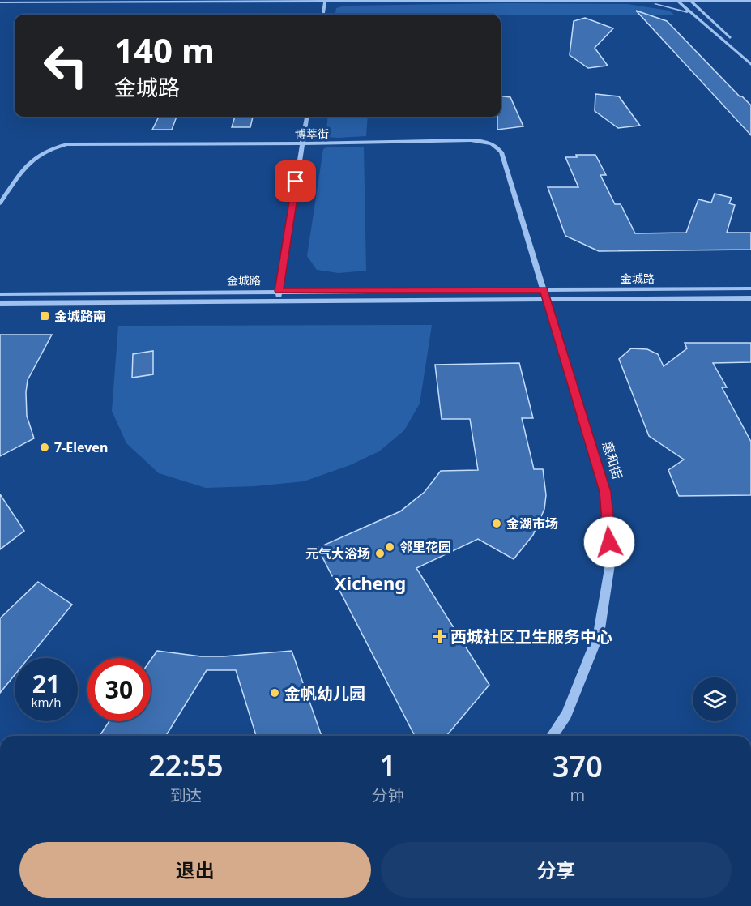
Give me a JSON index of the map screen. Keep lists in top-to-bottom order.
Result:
{
  "streets": {
    "street": ["博萃街", "金城路", "惠和街"]
  },
  "crossings": [
    ["博萃街", "金城路"],
    ["博萃街", "惠和街"],
    ["金城路", "惠和街"]
  ],
  "districts": ["Xicheng"],
  "places": {
    "transit": ["金城路南"],
    "other": [
      "7-Eleven",
      "金湖市场",
      "邻里花园",
      "元气大浴场",
      "金帆幼儿园"
    ],
    "health": ["西城社区卫生服务中心"]
  },
  "page": {
    "turn": ["140 m", "金城路"],
    "speed": "21 km/h",
    "limit": "30",
    "eta": [
      "22:55",
      "到达",
      "1",
      "分钟",
      "370",
      "m"
    ],
    "buttons": ["退出", "分享"]
  }
}
